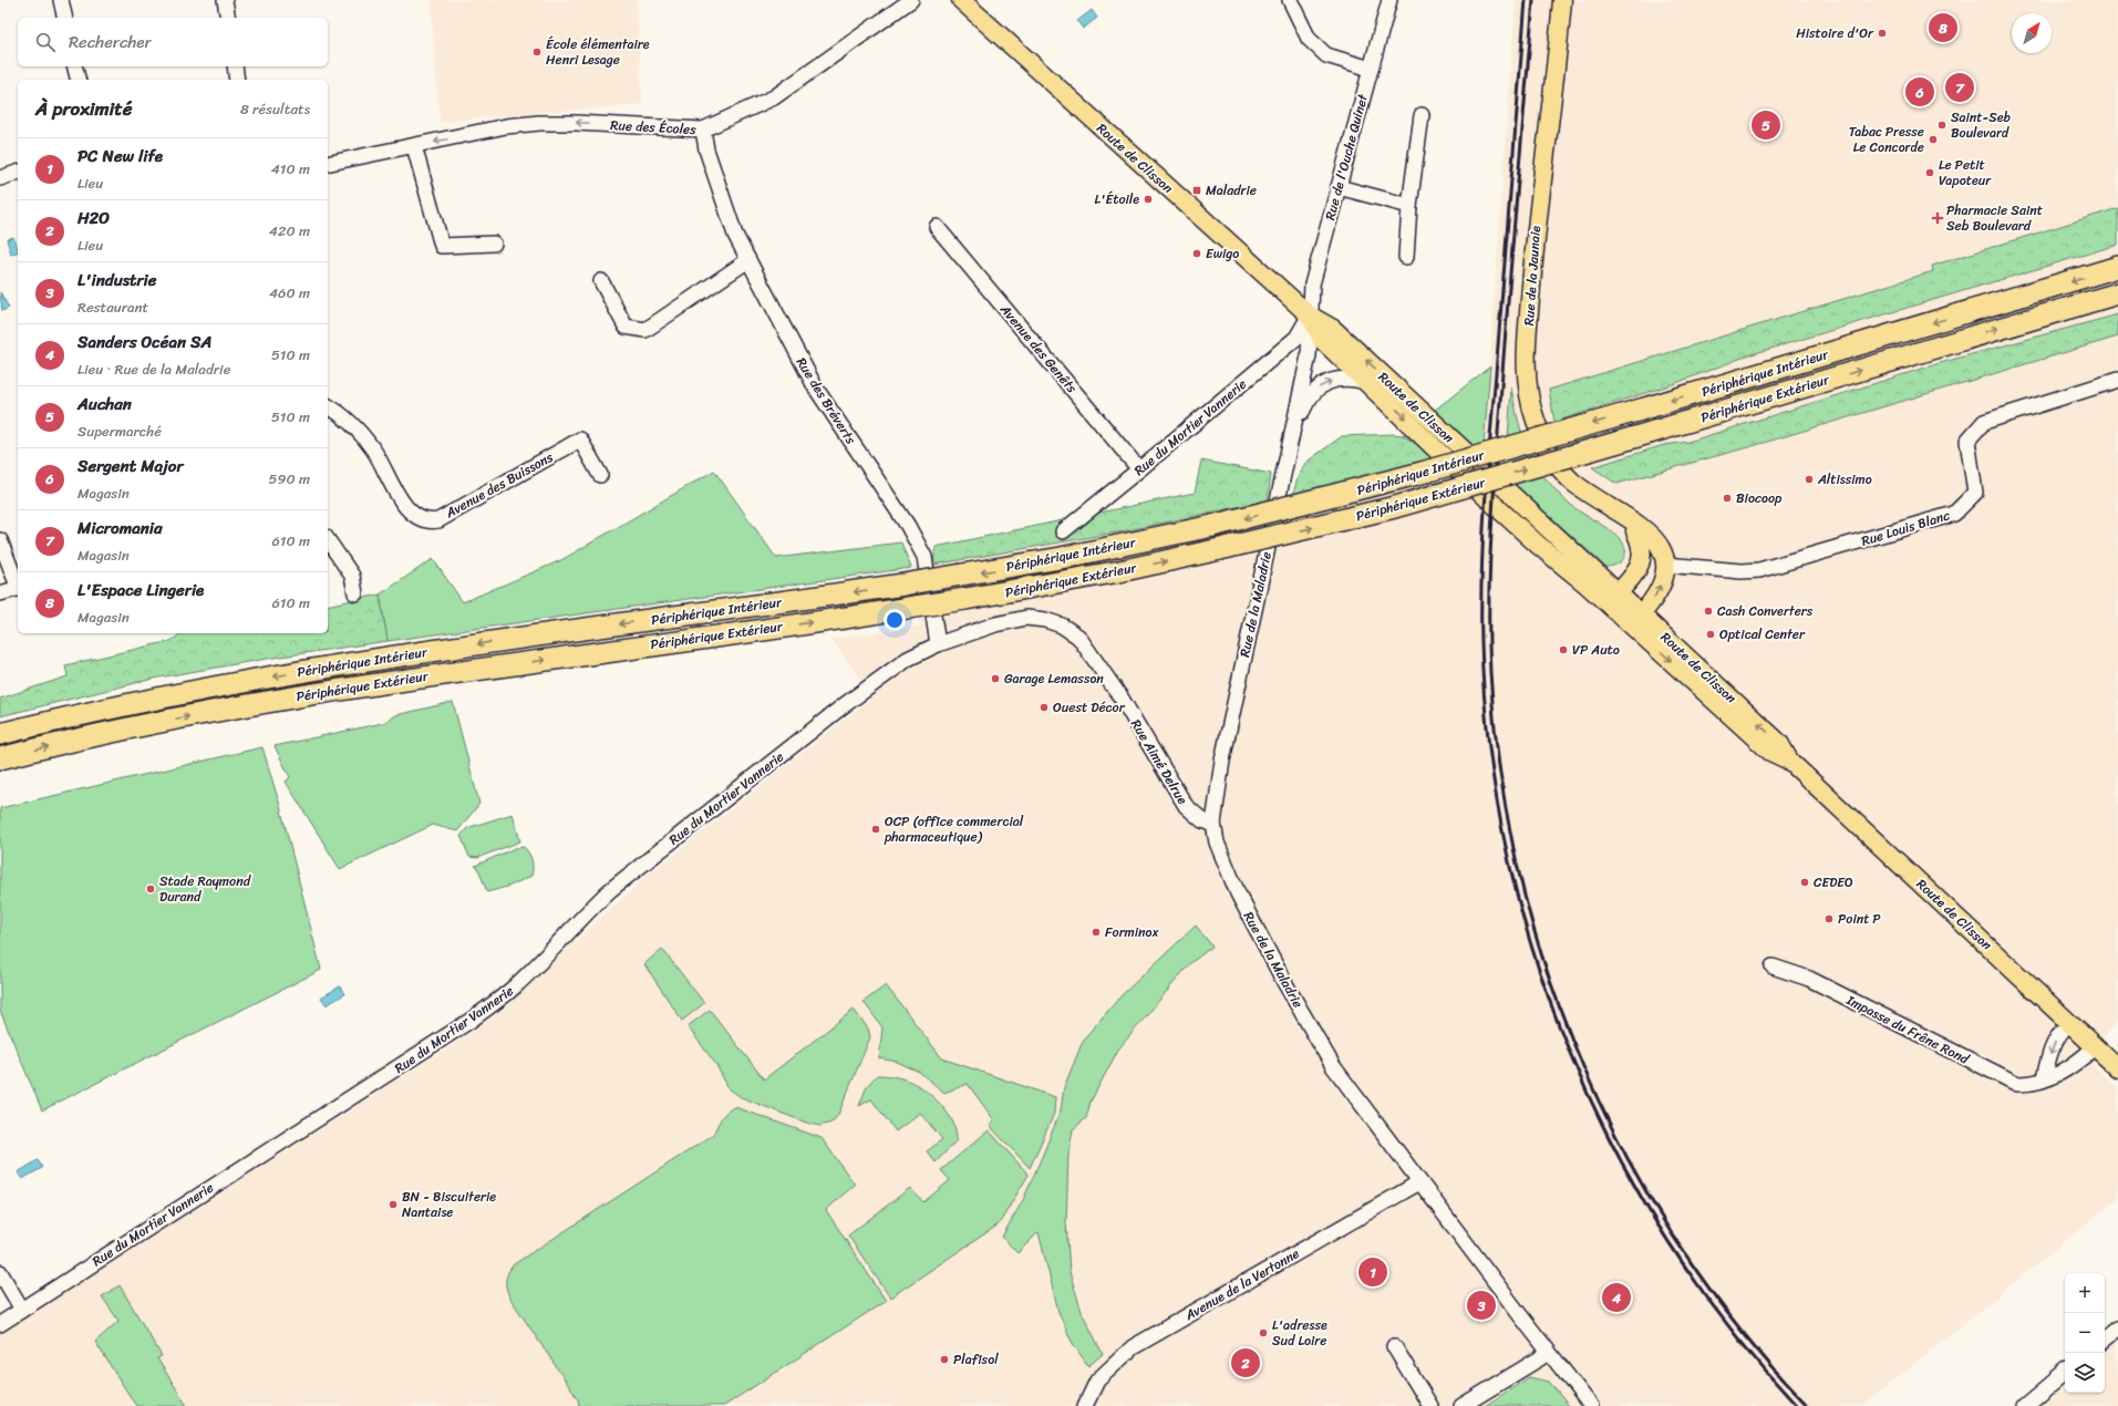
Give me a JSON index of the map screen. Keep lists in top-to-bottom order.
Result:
{
  "streets": {
    "highway": ["Périphérique Intérieur", "Périphérique Extérieur"],
    "main road": ["Route de Clisson", "Rue de la Jaunaie"],
    "street": [
      "Rue des Écoles",
      "Rue de l'Ouche Quinet",
      "Avenue des Genêts",
      "Rue des Bréverts",
      "Rue du Mortier Vannerie",
      "Avenue des Buissons",
      "Rue Louis Blanc",
      "Rue de la Maladrie",
      "Rue Aimé Delrue",
      "Impasse du Frêne Rond",
      "Avenue de la Vertonne"
    ]
  },
  "crossings": [
    ["Rue des Écoles", "Rue des Bréverts"],
    ["Rue de l'Ouche Quinet", "Route de Clisson"],
    ["Rue de l'Ouche Quinet", "Rue du Mortier Vannerie"],
    ["Rue de l'Ouche Quinet", "Rue de la Maladrie"],
    ["Route de Clisson", "Rue de la Jaunaie"],
    ["Route de Clisson", "Rue du Mortier Vannerie"],
    ["Route de Clisson", "Rue de la Maladrie"],
    ["Route de Clisson", "Impasse du Frêne Rond"],
    ["Rue de la Jaunaie", "Rue Louis Blanc"],
    ["Avenue des Genêts", "Rue du Mortier Vannerie"],
    ["Rue des Bréverts", "Rue du Mortier Vannerie"],
    ["Rue des Bréverts", "Rue Aimé Delrue"],
    ["Rue du Mortier Vannerie", "Rue de la Maladrie"],
    ["Rue du Mortier Vannerie", "Rue Aimé Delrue"],
    ["Rue de la Maladrie", "Rue Aimé Delrue"],
    ["Rue de la Maladrie", "Avenue de la Vertonne"]
  ],
  "one_way": ["Rue des Écoles", "Périphérique Intérieur", "Périphérique Extérieur"],
  "places": {
    "other": [
      "Histoire d'Or",
      "École élémentaire Henri Lesage",
      "Saint-Seb Boulevard",
      "Tabac Presse Le Concorde",
      "Le Petit Vapoteur",
      "L'Étoile",
      "Ewigo",
      "Altissimo",
      "Biocoop",
      "Cash Converters",
      "Optical Center",
      "VP Auto",
      "Garage Lemasson",
      "Ouest Décor",
      "OCP (office commercial pharmaceutique)",
      "CEDEO",
      "Stade Raymond Durand",
      "Point P",
      "Forminox",
      "BN - Biscuiterie Nantaise",
      "L'adresse Sud Loire",
      "Plafisol"
    ],
    "transit": ["Maladrie"],
    "health": ["Pharmacie Saint Seb Boulevard"]
  },
  "north": "top right",
  "page": {
    "pins": [
      "8",
      "7",
      "6",
      "5",
      "1",
      "4",
      "3",
      "2"
    ],
    "search": "Rechercher",
    "heading": ["À proximité", "8 résultats"],
    "list": [
      {
        "mark": "1",
        "name": "PC New life",
        "note": "Lieu",
        "value": "410 m"
      },
      {
        "mark": "2",
        "name": "H2O",
        "note": "Lieu",
        "value": "420 m"
      },
      {
        "mark": "3",
        "name": "L'industrie",
        "note": "Restaurant",
        "value": "460 m"
      },
      {
        "mark": "4",
        "name": "Sanders Océan SA",
        "note": "Lieu · Rue de la Maladrie",
        "value": "510 m"
      },
      {
        "mark": "5",
        "name": "Auchan",
        "note": "Supermarché",
        "value": "510 m"
      },
      {
        "mark": "6",
        "name": "Sergent Major",
        "note": "Magasin",
        "value": "590 m"
      },
      {
        "mark": "7",
        "name": "Micromania",
        "note": "Magasin",
        "value": "610 m"
      },
      {
        "mark": "8",
        "name": "L'Espace Lingerie",
        "note": "Magasin",
        "value": "610 m"
      }
    ],
    "map_buttons": ["+", "−"]
  }
}
